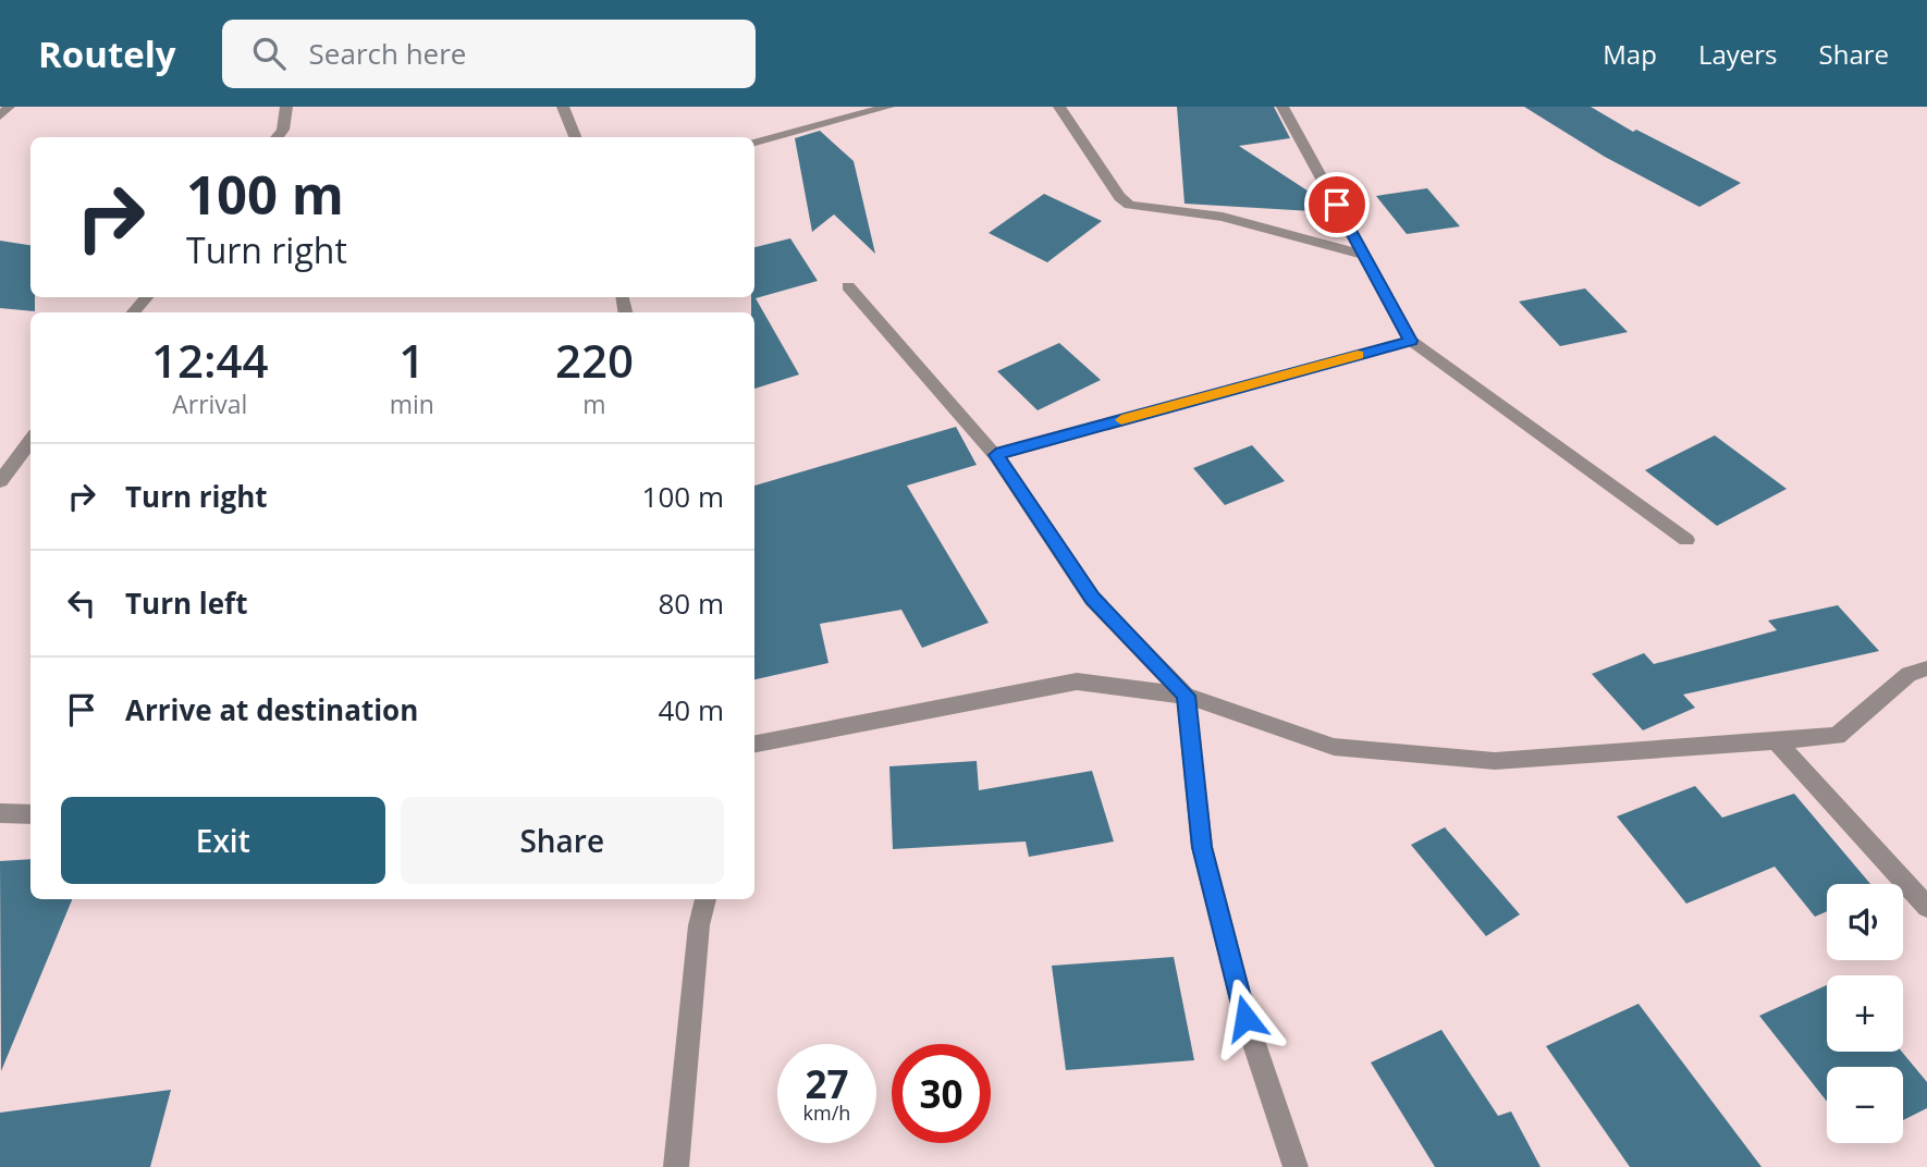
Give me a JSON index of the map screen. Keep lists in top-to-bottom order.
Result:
{
  "page": {
    "header": "Routely",
    "search": "Search here",
    "nav": ["Map", "Layers", "Share"],
    "turn": ["100 m", "Turn right"],
    "eta": [
      "12:44",
      "Arrival",
      "1",
      "min",
      "220",
      "m"
    ],
    "list": [
      {
        "name": "Turn right",
        "value": "100 m"
      },
      {
        "name": "Turn left",
        "value": "80 m"
      },
      {
        "name": "Arrive at destination",
        "value": "40 m"
      }
    ],
    "buttons": ["Exit", "Share"],
    "map_buttons": ["+", "−"],
    "speed": "27 km/h",
    "limit": "30"
  }
}
